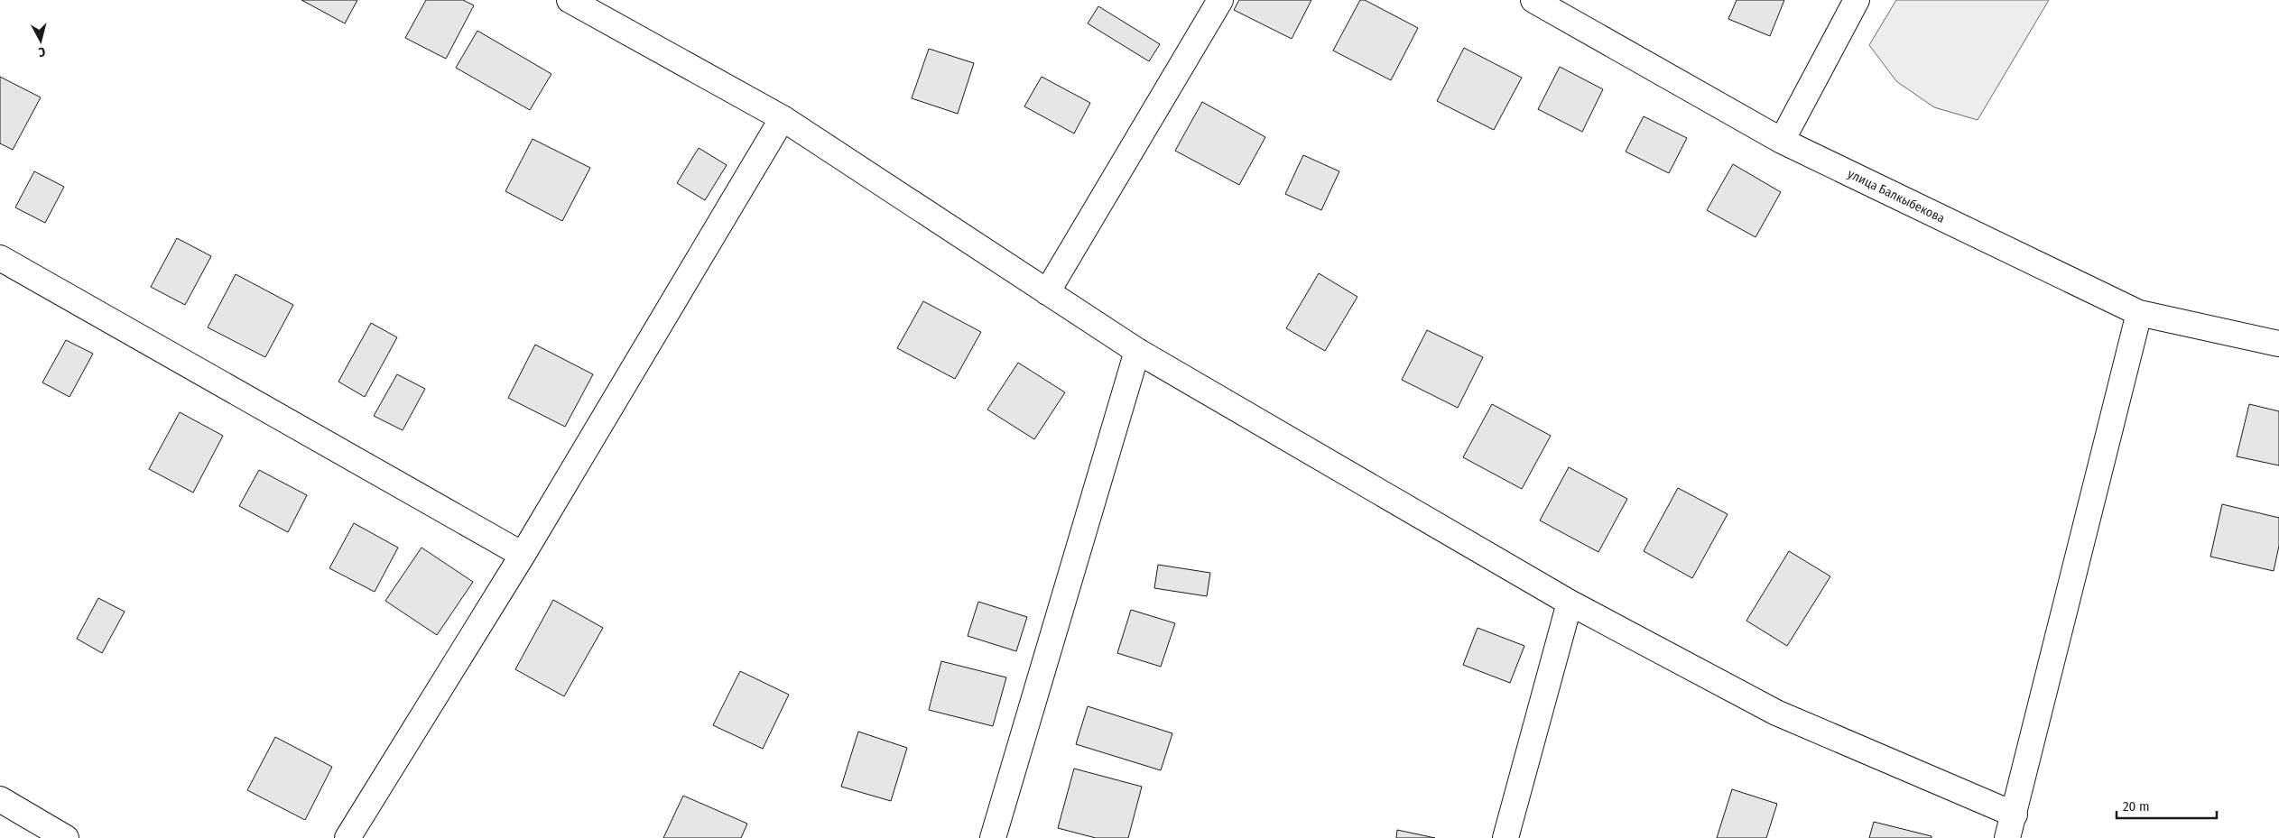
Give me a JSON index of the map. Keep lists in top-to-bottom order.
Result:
{
  "streets": {
    "street": ["улица Балкыбекова"]
  },
  "scale_bar": "20 m",
  "north": "bottom"
}
